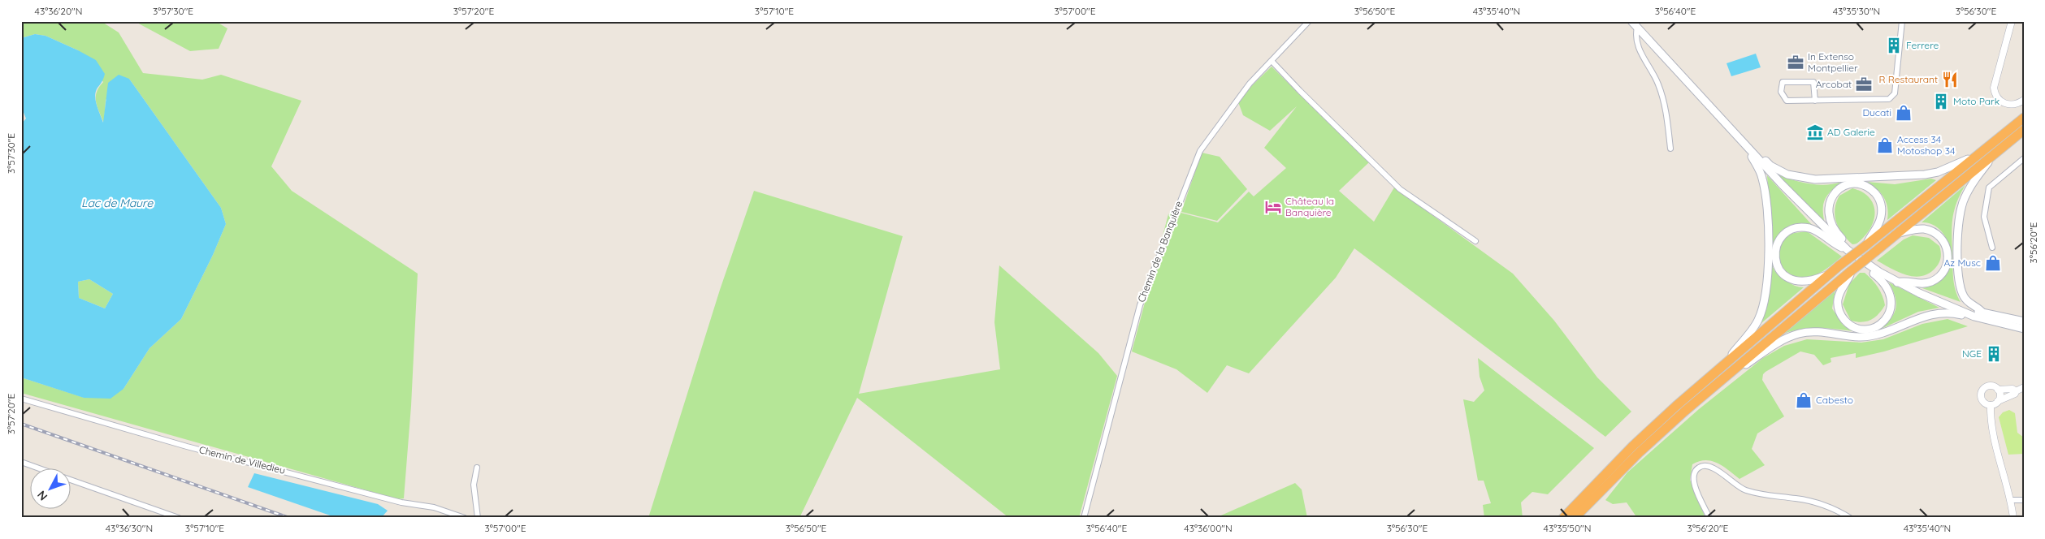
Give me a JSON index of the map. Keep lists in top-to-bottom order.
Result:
{
  "streets": {
    "street": ["Chemin de la Banquière", "Chemin de Villedieu"]
  },
  "water": ["Lac de Maure"],
  "places": {
    "building": ["Ferrere", "Moto Park", "NGE"],
    "office": ["In Extenso Montpellier", "Arcobat"],
    "restaurant": ["R Restaurant"],
    "shop": [
      "Ducati",
      "Access 34 Motoshop 34",
      "Az Musc",
      "Cabesto"
    ],
    "museum": ["AD Galerie"],
    "hotel": ["Château la Banquière"]
  },
  "north": "bottom left",
  "coordinates": [
    "43°36'20\"N",
    "3°57'30\"E",
    "3°57'20\"E",
    "3°57'10\"E",
    "3°57'00\"E",
    "3°56'50\"E",
    "43°35'40\"N",
    "3°56'40\"E",
    "43°35'30\"N",
    "3°56'30\"E",
    "3°56'20\"E",
    "43°36'30\"N",
    "43°36'00\"N",
    "43°35'50\"N"
  ]
}
